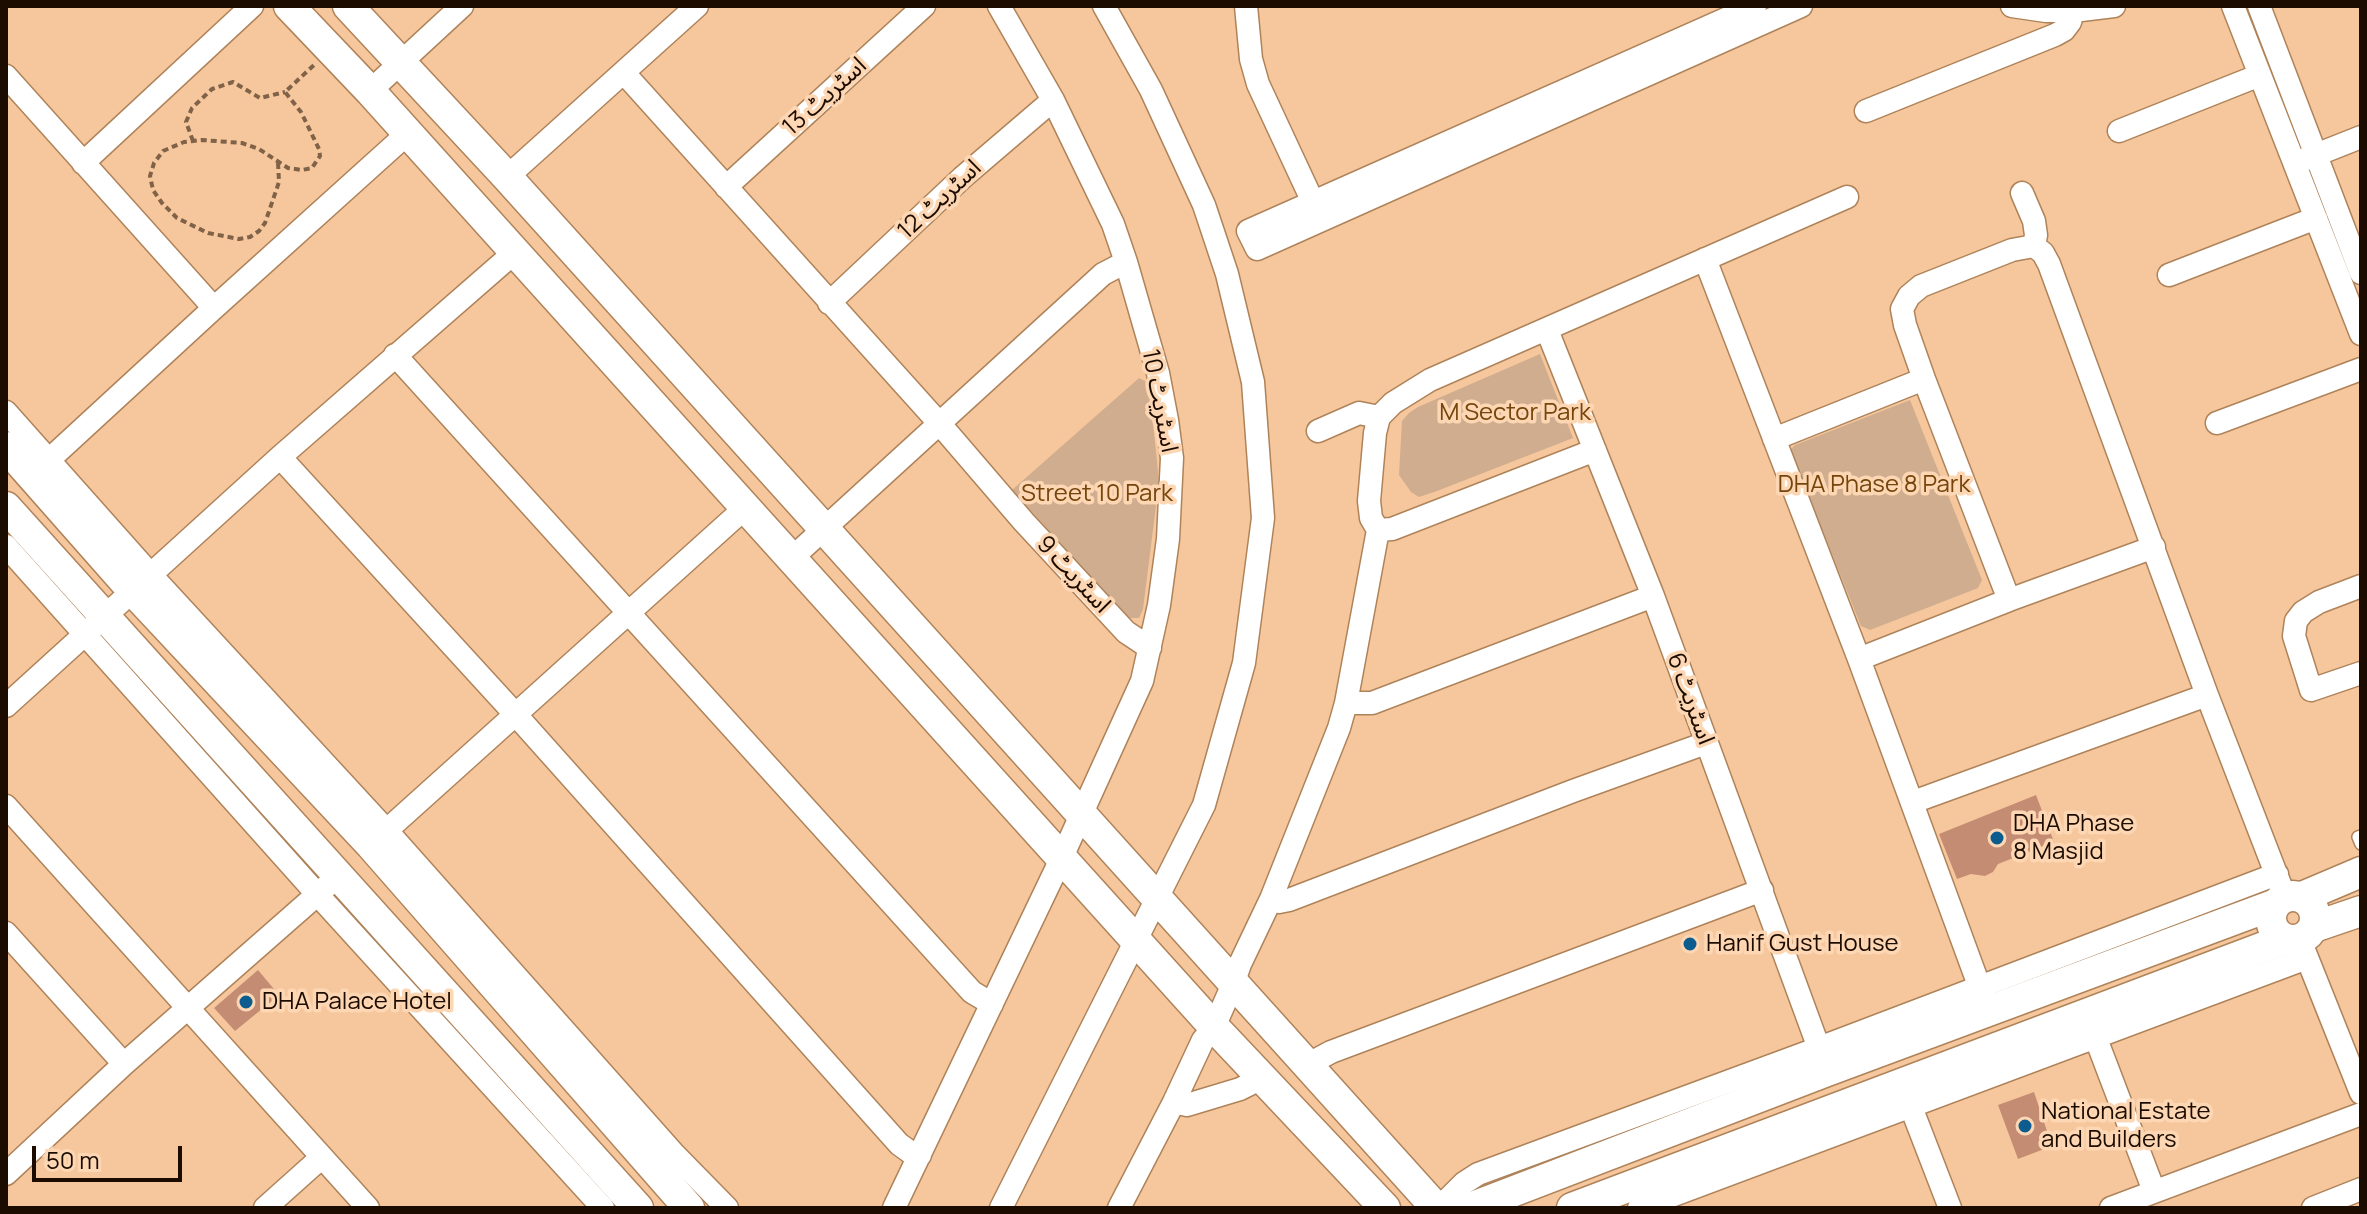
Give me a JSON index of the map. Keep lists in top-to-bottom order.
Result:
{
  "streets": {
    "street": [
      "اسٹریٹ 13",
      "اسٹریٹ 12",
      "اسٹریٹ 10",
      "اسٹریٹ 9",
      "اسٹریٹ 6"
    ]
  },
  "crossings": [
    ["اسٹریٹ 13", "اسٹریٹ 9"],
    ["اسٹریٹ 12", "اسٹریٹ 10"],
    ["اسٹریٹ 12", "اسٹریٹ 9"],
    ["اسٹریٹ 10", "اسٹریٹ 9"]
  ],
  "parks": ["M Sector Park", "DHA Phase 8 Park", "Street 10 Park"],
  "places": [
    "DHA Phase 8 Masjid",
    "Hanif Gust House",
    "DHA Palace Hotel",
    "National Estate and Builders"
  ],
  "scale_bar": "50 m"
}
